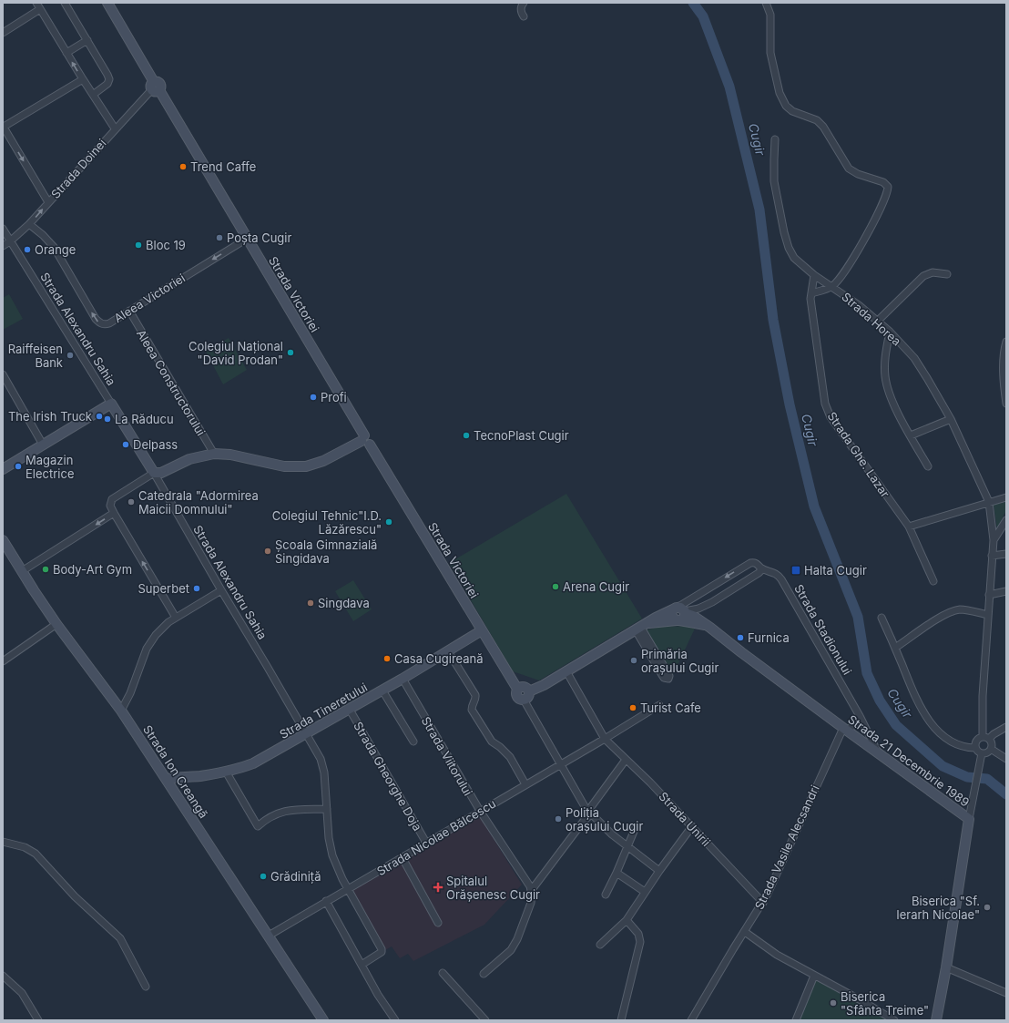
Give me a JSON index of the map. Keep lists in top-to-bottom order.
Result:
{
  "streets": {
    "main road": [
      "Strada Victoriei",
      "Strada Alexandru Sahia",
      "Strada Tineretului",
      "Strada 21 Decembrie 1989",
      "Strada Ion Creangă"
    ],
    "street": [
      "Strada Doinei",
      "Aleea Victoriei",
      "Strada Horea",
      "Aleea Constructorului",
      "Strada Ghe. Lazar",
      "Strada Stadionului",
      "Strada Viitorului",
      "Strada Gheorghe Doja",
      "Strada Unirii",
      "Strada Nicolae Bălcescu",
      "Strada Vasile Alecsandri"
    ]
  },
  "crossings": [
    ["Strada Doinei", "Strada Victoriei"],
    ["Strada Doinei", "Aleea Victoriei"],
    ["Strada Doinei", "Strada Alexandru Sahia"],
    ["Strada Victoriei", "Aleea Victoriei"],
    ["Strada Victoriei", "Strada Tineretului"],
    ["Aleea Victoriei", "Aleea Constructorului"],
    ["Strada Horea", "Strada Ghe. Lazar"],
    ["Strada Alexandru Sahia", "Strada Tineretului"],
    ["Strada Alexandru Sahia", "Strada Nicolae Bălcescu"],
    ["Strada Stadionului", "Strada 21 Decembrie 1989"],
    ["Strada Tineretului", "Strada Viitorului"],
    ["Strada Tineretului", "Strada Ion Creangă"],
    ["Strada Tineretului", "Strada Gheorghe Doja"],
    ["Strada Viitorului", "Strada Nicolae Bălcescu"],
    ["Strada 21 Decembrie 1989", "Strada Vasile Alecsandri"],
    ["Strada Ion Creangă", "Strada Nicolae Bălcescu"],
    ["Strada Gheorghe Doja", "Strada Nicolae Bălcescu"],
    ["Strada Unirii", "Strada Nicolae Bălcescu"],
    ["Strada Unirii", "Strada Vasile Alecsandri"]
  ],
  "water": ["Cugir"],
  "places": {
    "other": [
      "Trend Caffe",
      "Poșta Cugir",
      "Bloc 19",
      "Orange",
      "Colegiul Național \"David Prodan\"",
      "Raiffeisen Bank",
      "Profi",
      "The Irish Truck",
      "La Răducu",
      "TecnoPlast Cugir",
      "Delpass",
      "Magazin Electrice",
      "Catedrala \"Adormirea Maicii Domnului\"",
      "Colegiul Tehnic\"I.D. Lăzărescu\"",
      "Școala Gimnazială Singidava",
      "Body-Art Gym",
      "Arena Cugir",
      "Superbet",
      "Singdava",
      "Furnica",
      "Casa Cugireană",
      "Primăria orașului Cugir",
      "Turist Cafe",
      "Poliția orașului Cugir",
      "Grădiniță",
      "Biserica \"Sf. Ierarh Nicolae\"",
      "Biserica \"Sfânta Treime\""
    ],
    "transit": ["Halta Cugir"],
    "health": ["Spitalul Orășenesc Cugir"]
  }
}
